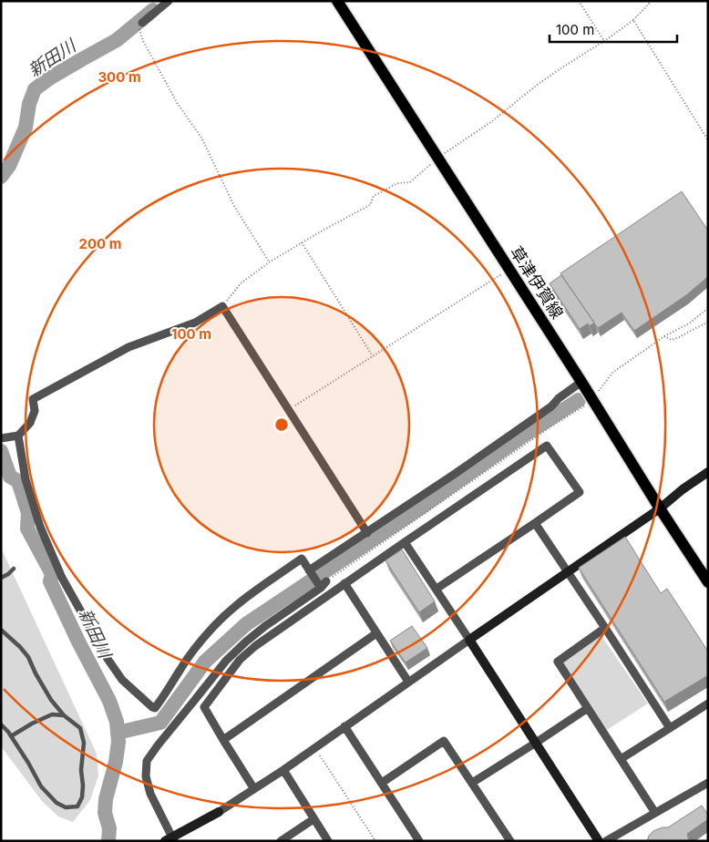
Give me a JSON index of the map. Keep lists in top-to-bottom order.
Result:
{
  "streets": {
    "main road": ["草津伊賀線"]
  },
  "water": ["新田川"],
  "scale_bar": "100 m",
  "rings": ["300 m", "200 m", "100 m"]
}
